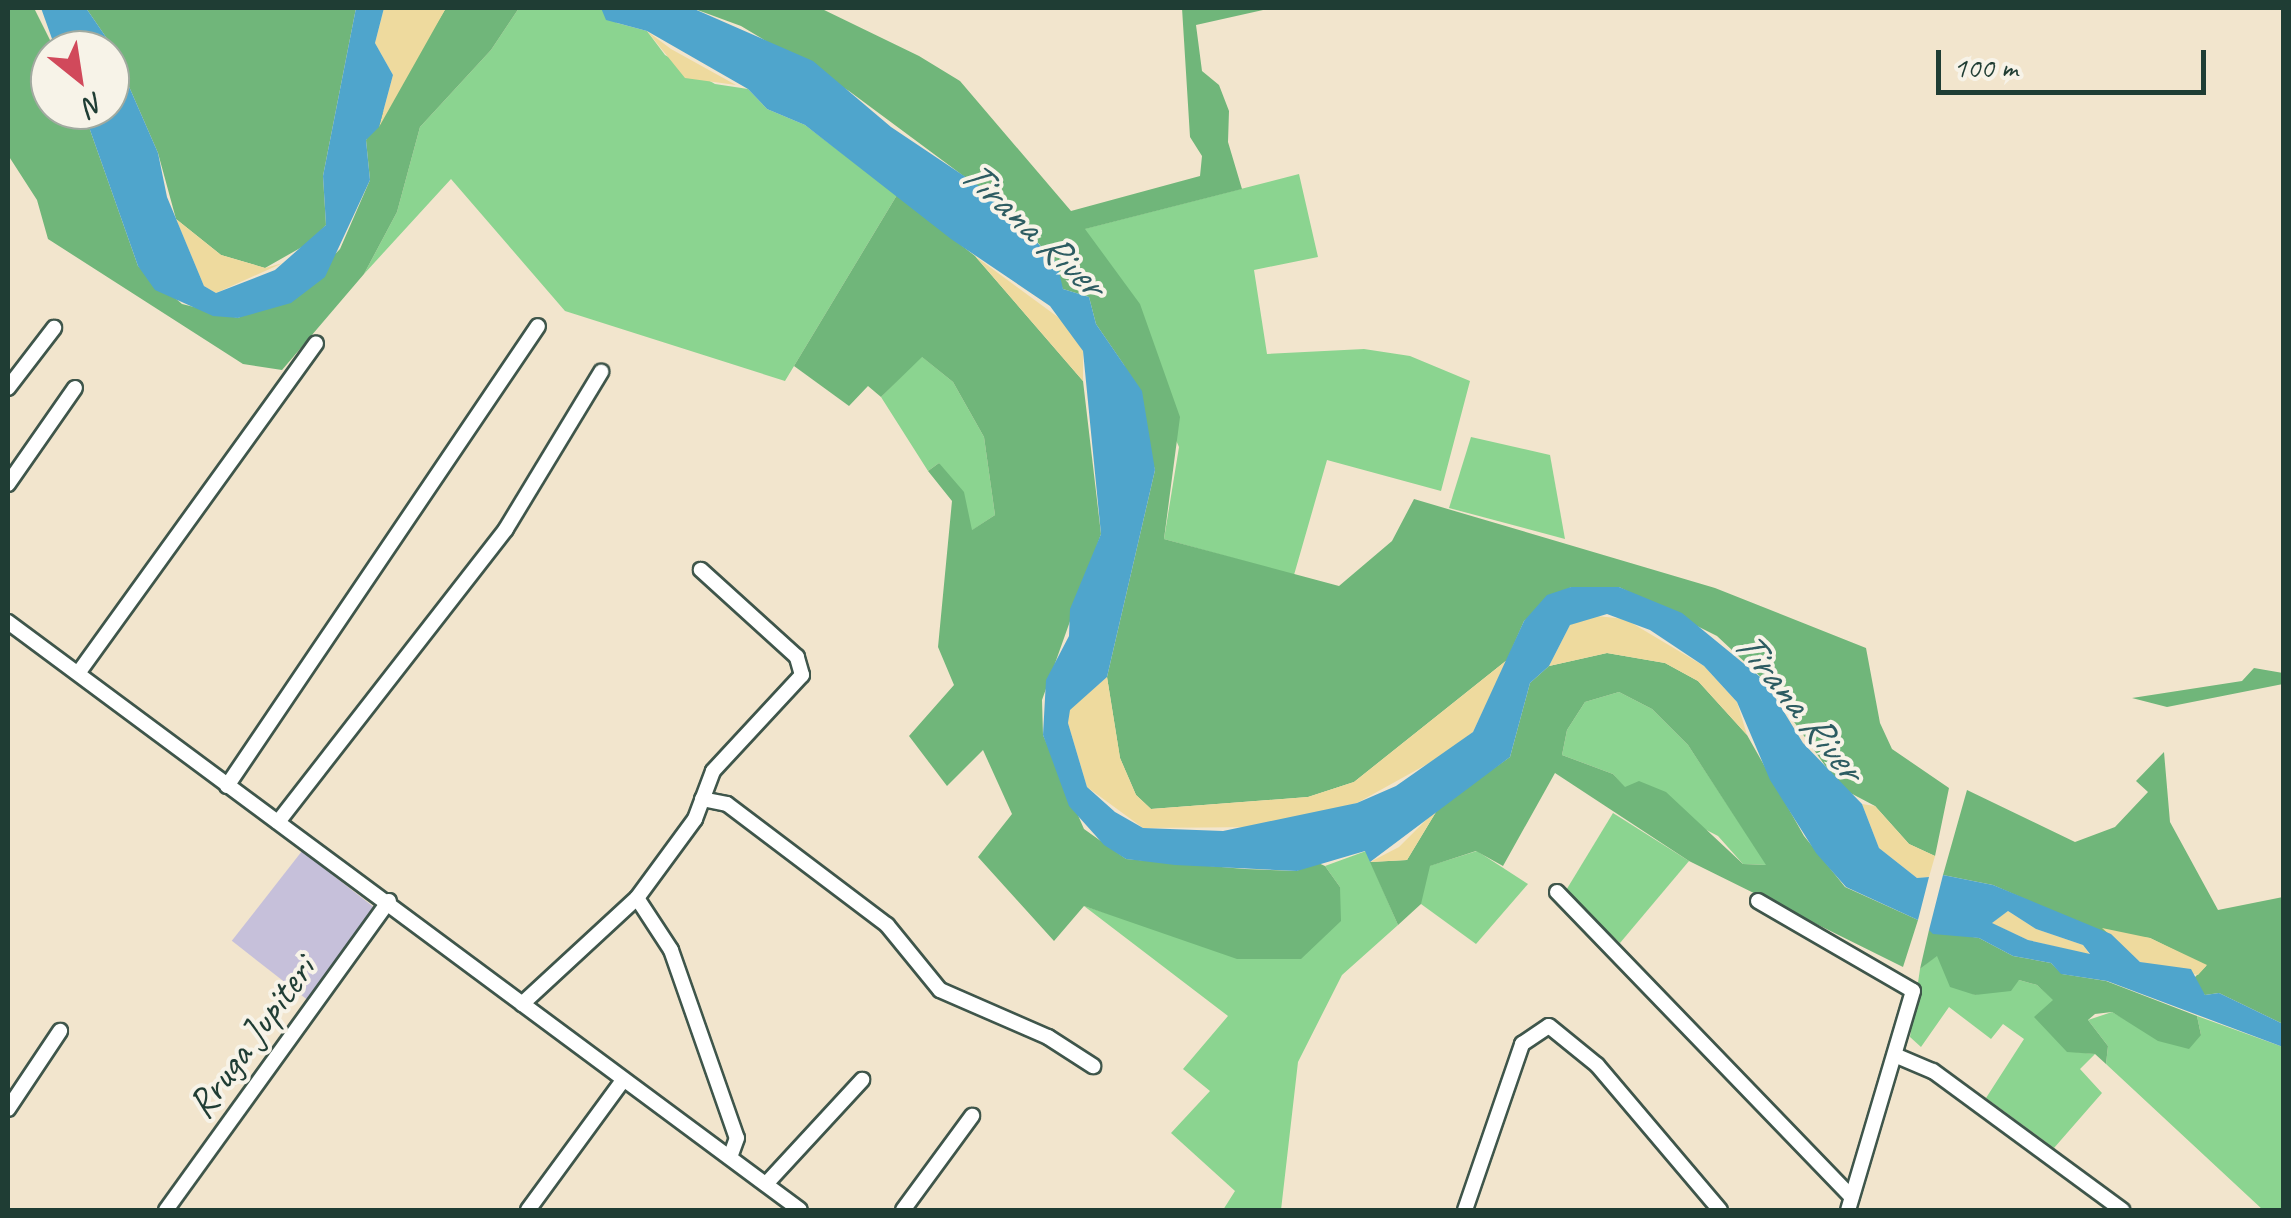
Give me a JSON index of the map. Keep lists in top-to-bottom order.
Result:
{
  "streets": {
    "street": ["Rruga Jupiteri"]
  },
  "water": ["Tirana River"],
  "scale_bar": "100 m",
  "north": "bottom right"
}
